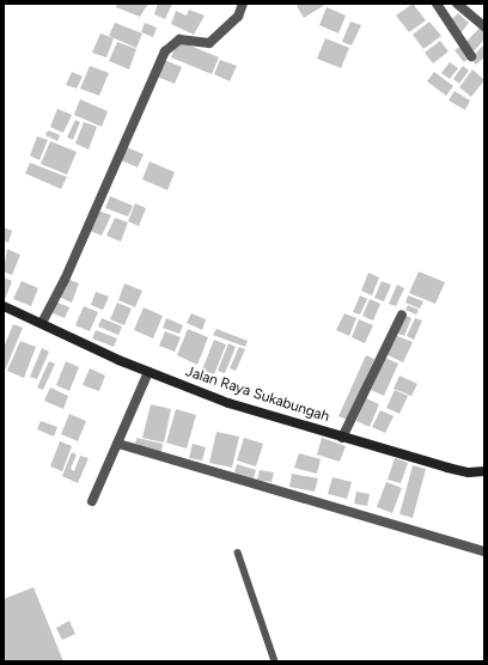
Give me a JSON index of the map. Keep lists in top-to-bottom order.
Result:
{
  "streets": {
    "street": ["Jalan Raya Sukabungah"]
  }
}
